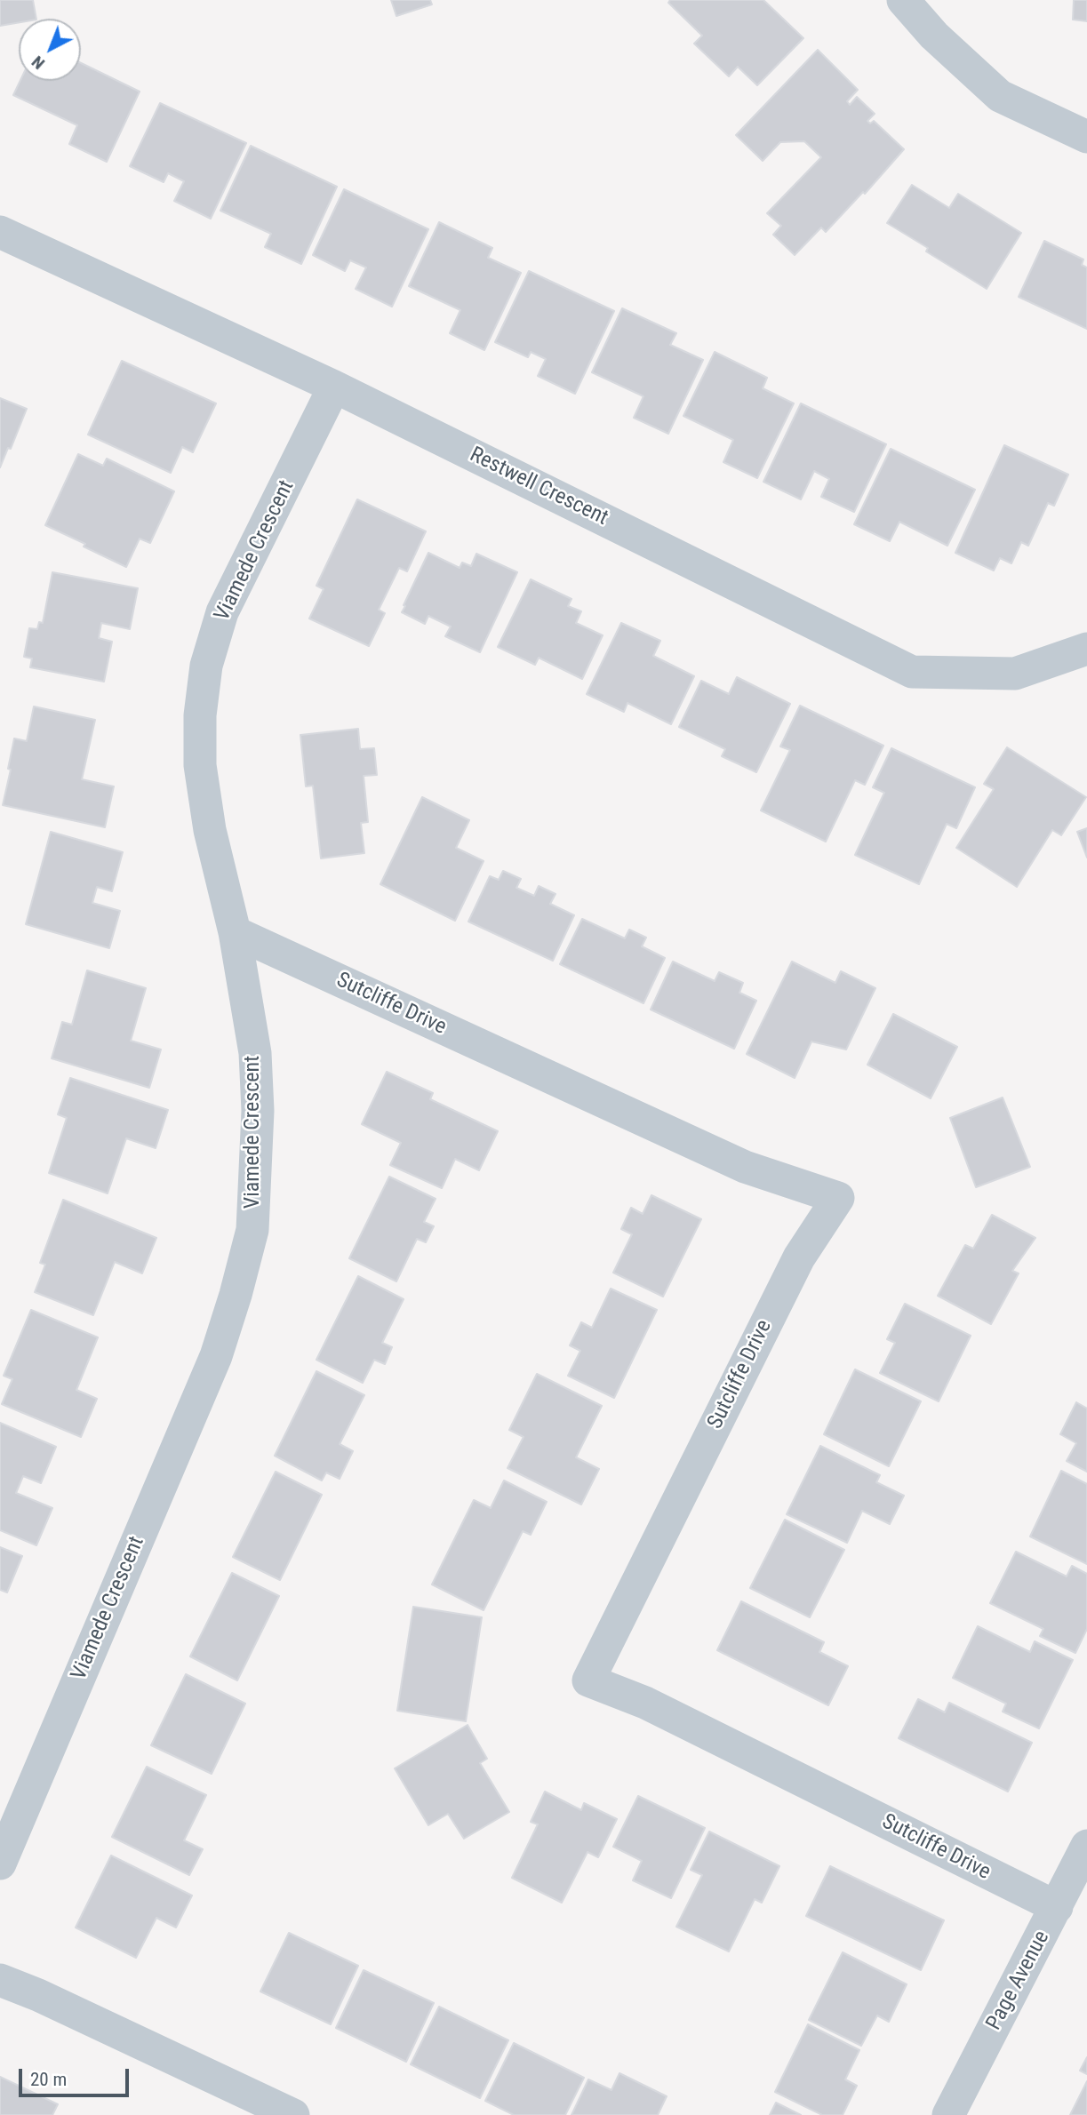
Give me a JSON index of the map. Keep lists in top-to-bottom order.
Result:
{
  "streets": {
    "street": [
      "Restwell Crescent",
      "Viamede Crescent",
      "Sutcliffe Drive",
      "Page Avenue"
    ]
  },
  "crossings": [
    ["Restwell Crescent", "Viamede Crescent"],
    ["Viamede Crescent", "Sutcliffe Drive"],
    ["Sutcliffe Drive", "Page Avenue"]
  ],
  "scale_bar": "20 m",
  "north": "bottom left"
}
